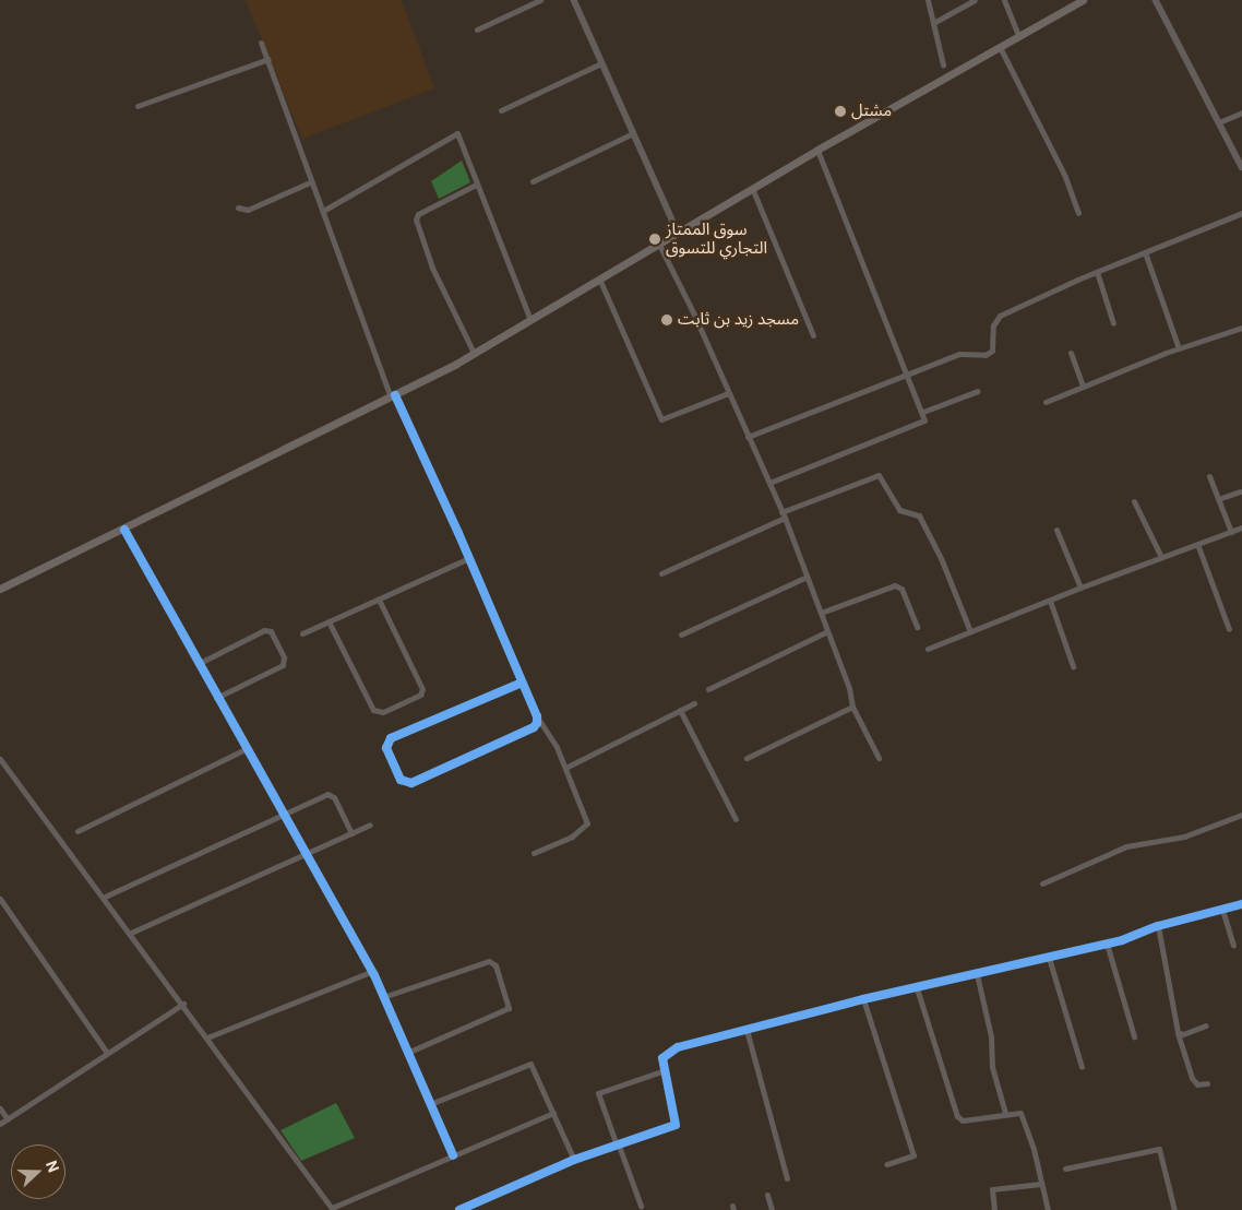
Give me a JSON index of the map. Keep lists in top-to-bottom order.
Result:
{
  "places": ["مشتل", "سوق الممتاز التجاري للتسوق", "مسجد زيد بن ثابت"],
  "north": "right"
}
